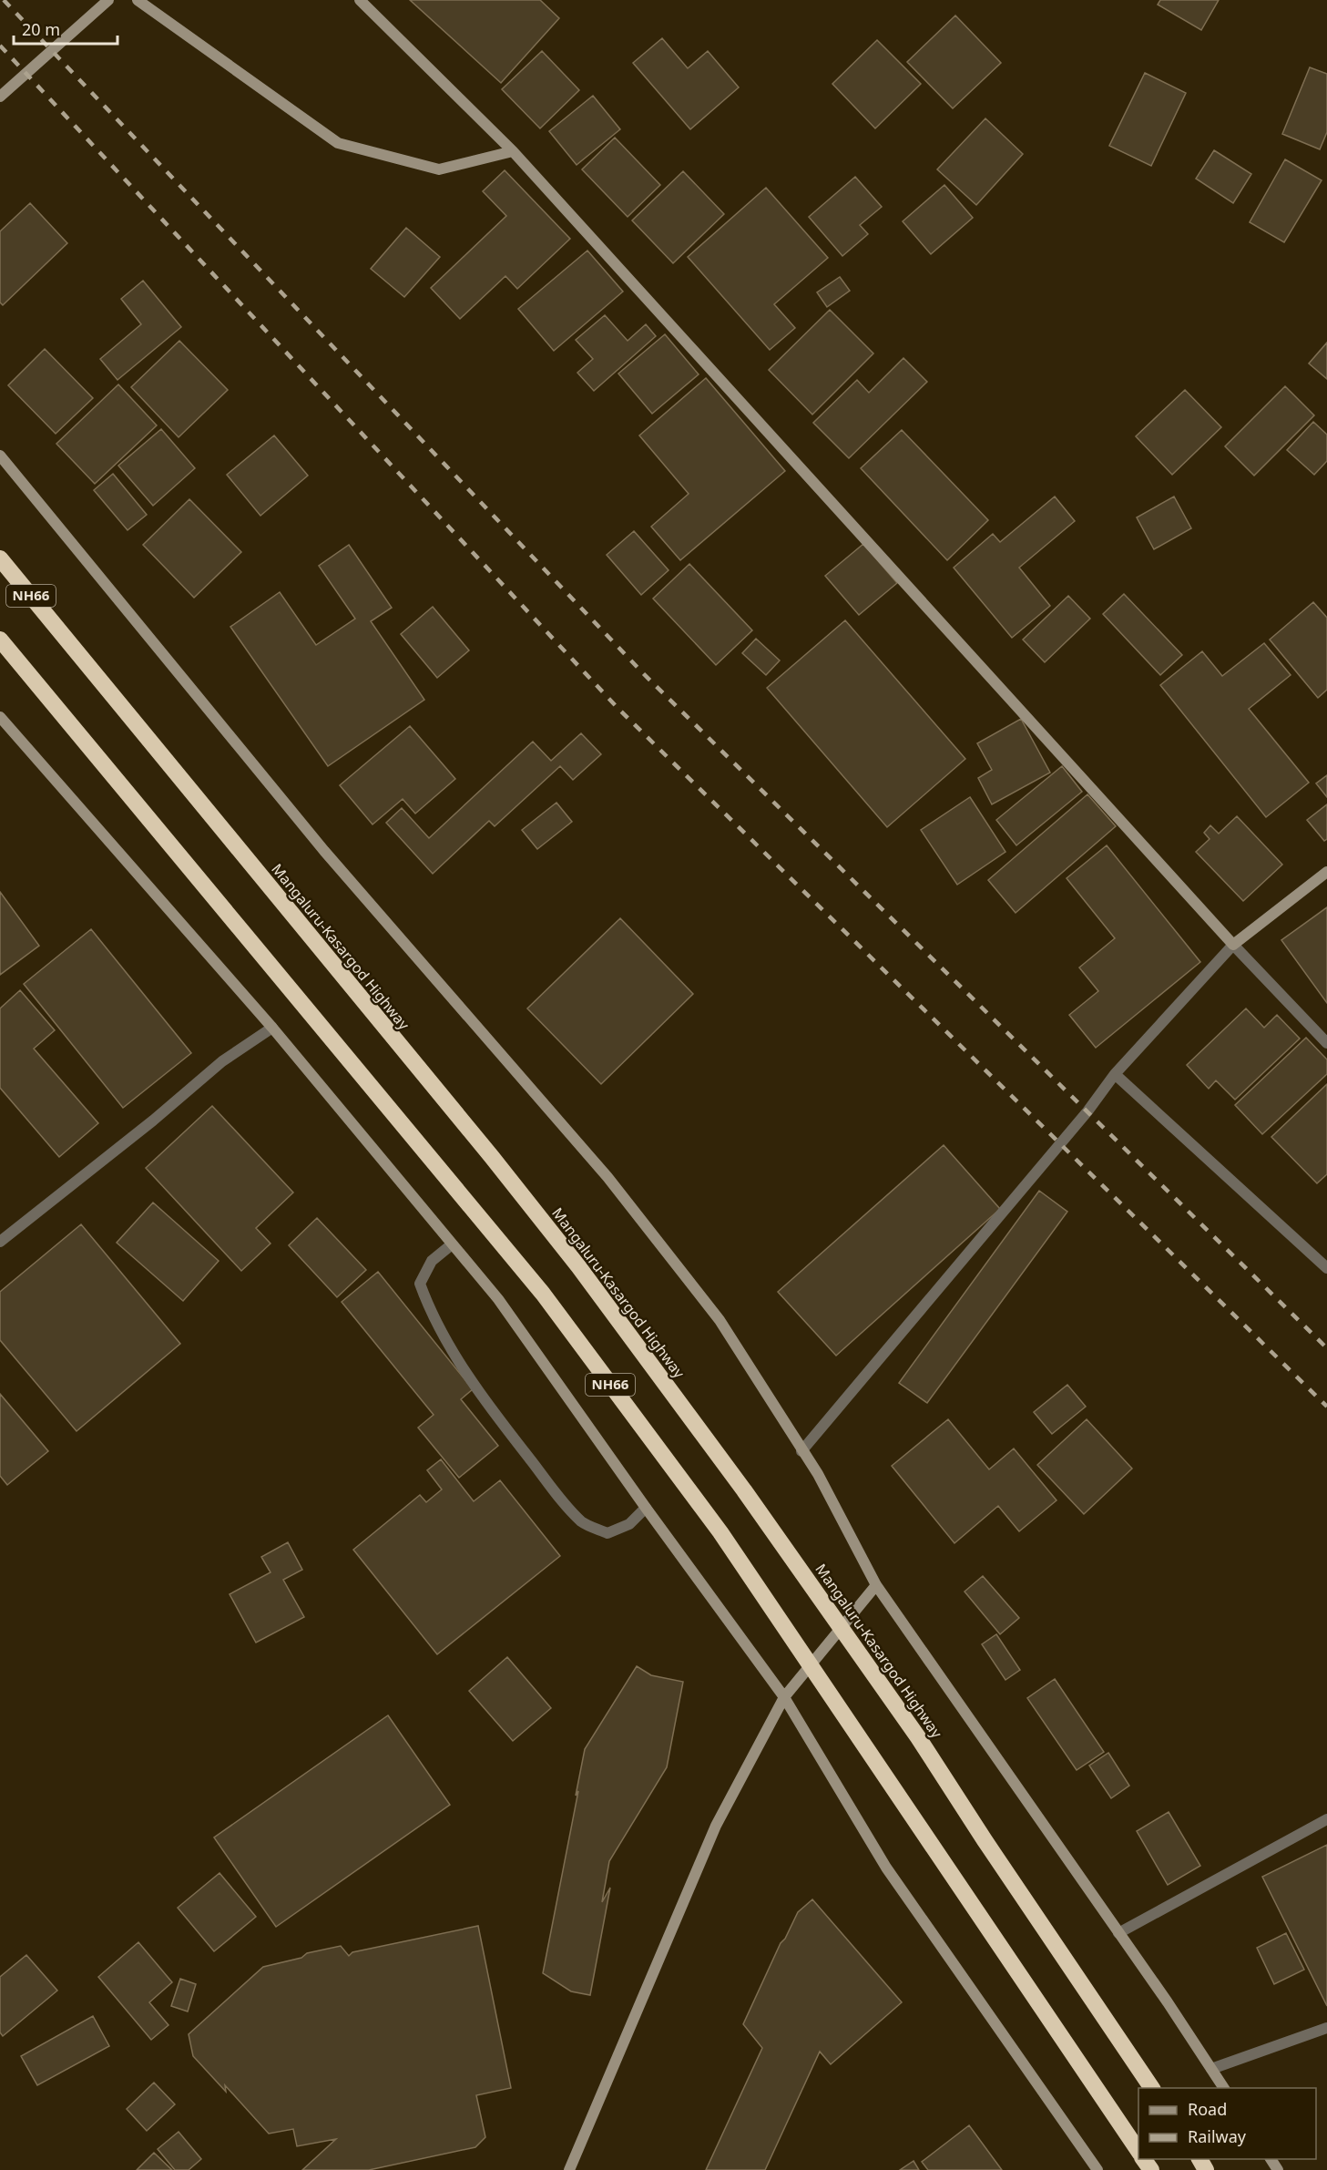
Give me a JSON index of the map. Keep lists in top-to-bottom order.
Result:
{
  "streets": {
    "highway": ["NH66", "Mangaluru-Kasargod Highway"]
  },
  "legend": ["Road", "Railway"],
  "scale_bar": "20 m"
}
